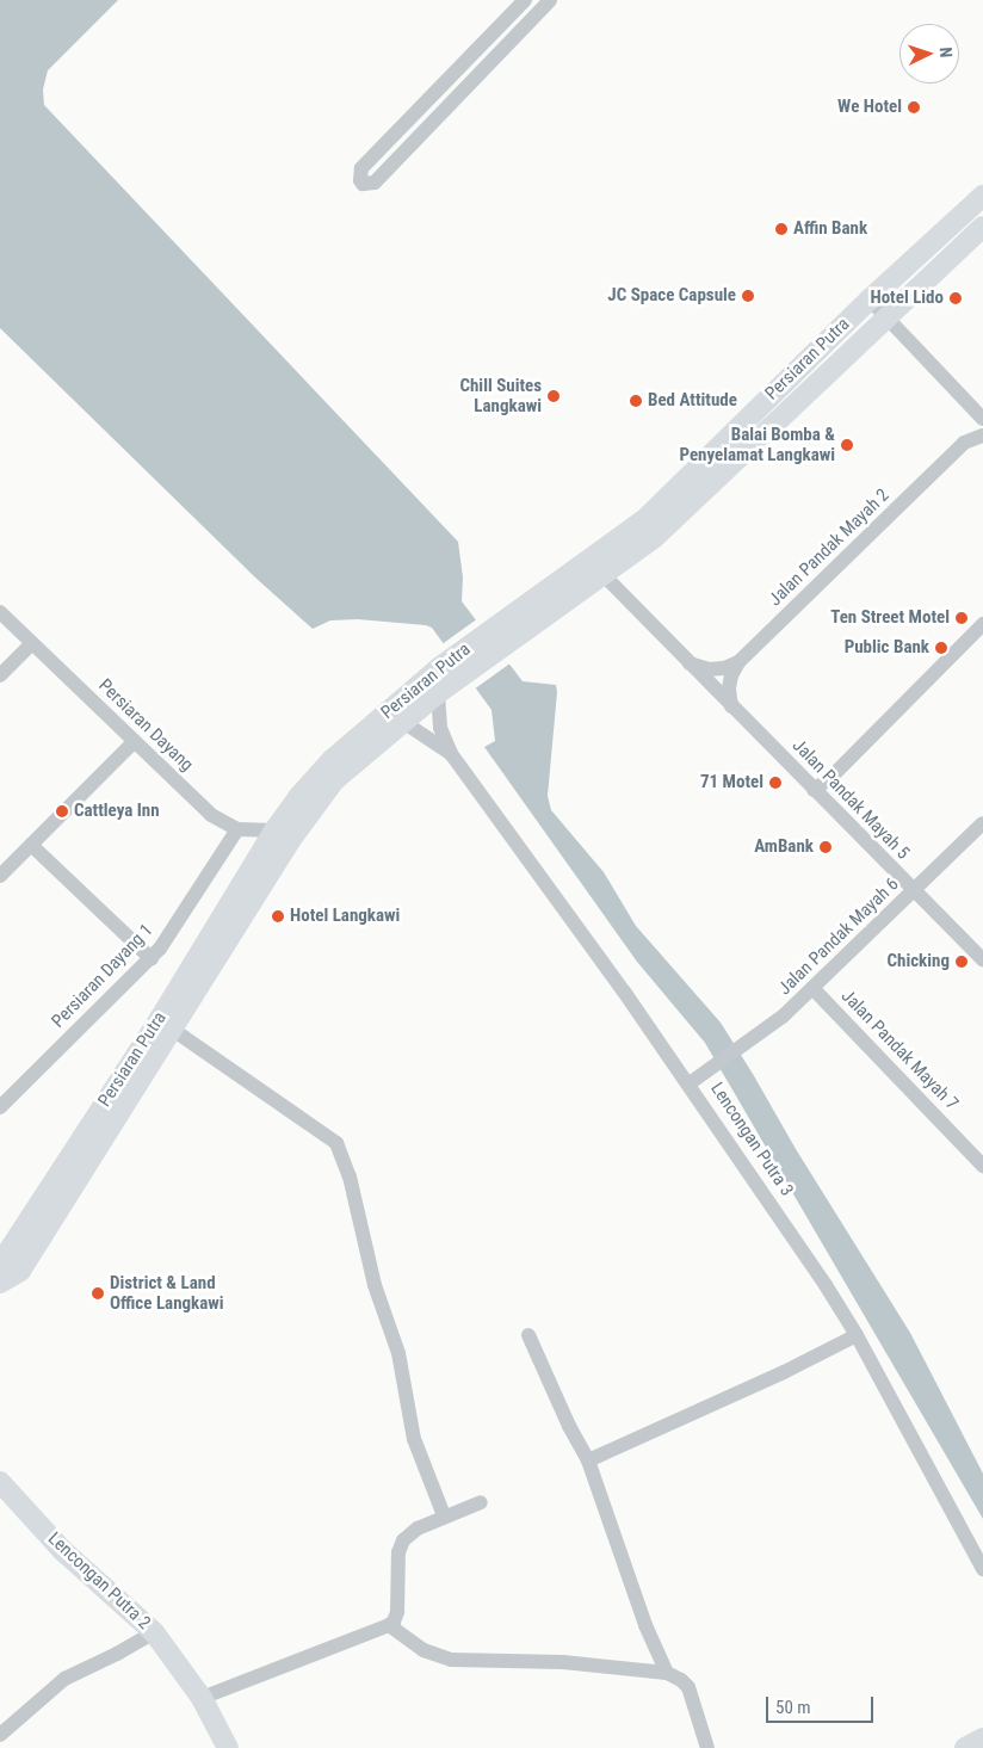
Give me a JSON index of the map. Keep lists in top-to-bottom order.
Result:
{
  "streets": {
    "main road": ["Persiaran Putra", "Lencongan Putra 2"],
    "street": [
      "Jalan Pandak Mayah 2",
      "Persiaran Dayang",
      "Jalan Pandak Mayah 5",
      "Jalan Pandak Mayah 6",
      "Persiaran Dayang 1",
      "Jalan Pandak Mayah 7",
      "Lencongan Putra 3"
    ]
  },
  "crossings": [
    ["Persiaran Putra", "Jalan Pandak Mayah 5"],
    ["Jalan Pandak Mayah 2", "Jalan Pandak Mayah 5"],
    ["Persiaran Dayang", "Persiaran Dayang 1"],
    ["Jalan Pandak Mayah 5", "Jalan Pandak Mayah 6"],
    ["Jalan Pandak Mayah 6", "Jalan Pandak Mayah 7"],
    ["Jalan Pandak Mayah 6", "Lencongan Putra 3"]
  ],
  "places": [
    "We Hotel",
    "Affin Bank",
    "JC Space Capsule",
    "Hotel Lido",
    "Chill Suites Langkawi",
    "Bed Attitude",
    "Balai Bomba & Penyelamat Langkawi",
    "Ten Street Motel",
    "Public Bank",
    "71 Motel",
    "Cattleya Inn",
    "AmBank",
    "Hotel Langkawi",
    "Chicking",
    "District & Land Office Langkawi"
  ],
  "scale_bar": "50 m",
  "north": "right"
}
